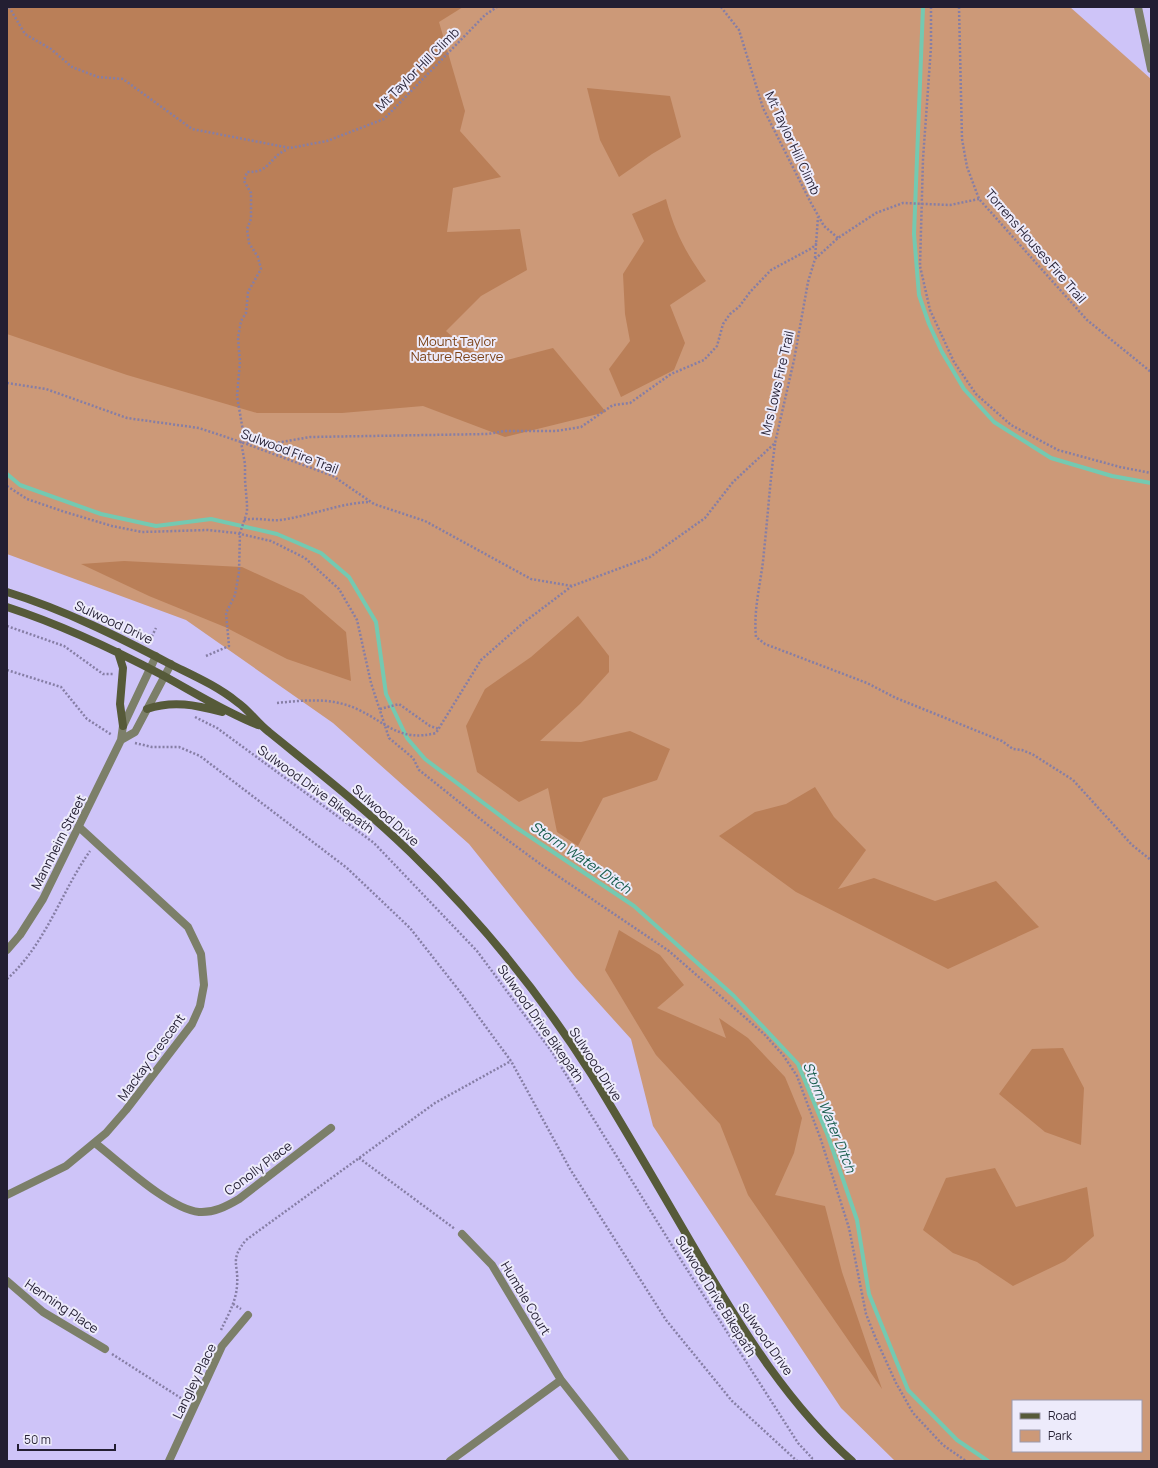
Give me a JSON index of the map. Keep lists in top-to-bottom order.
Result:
{
  "streets": {
    "main road": ["Sulwood Drive"],
    "street": [
      "Mannheim Street",
      "Mackay Crescent",
      "Conolly Place",
      "Humble Court",
      "Henning Place",
      "Langley Place"
    ],
    "path": [
      "Mt Taylor Hill Climb",
      "Torrens Houses Fire Trail",
      "Mrs Lows Fire Trail",
      "Sulwood Fire Trail",
      "Sulwood Drive Bikepath"
    ]
  },
  "crossings": [
    ["Mt Taylor Hill Climb", "Mrs Lows Fire Trail"],
    ["Mrs Lows Fire Trail", "Sulwood Fire Trail"],
    ["Sulwood Drive", "Mannheim Street"],
    ["Mannheim Street", "Mackay Crescent"],
    ["Mackay Crescent", "Conolly Place"]
  ],
  "water": ["Storm Water Ditch"],
  "parks": ["Mount Taylor Nature Reserve"],
  "legend": ["Road", "Park"],
  "scale_bar": "50 m"
}
